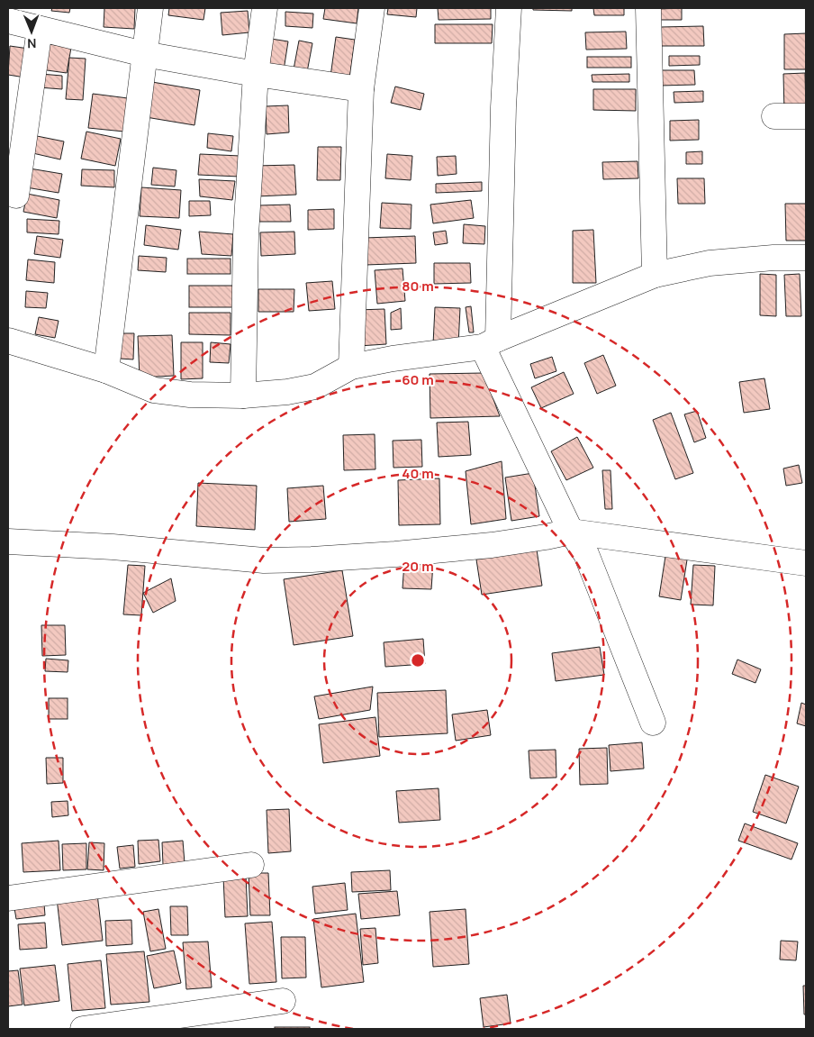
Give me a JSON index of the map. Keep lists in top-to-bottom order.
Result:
{
  "north": "bottom",
  "rings": [
    "80 m",
    "60 m",
    "40 m",
    "20 m"
  ]
}
